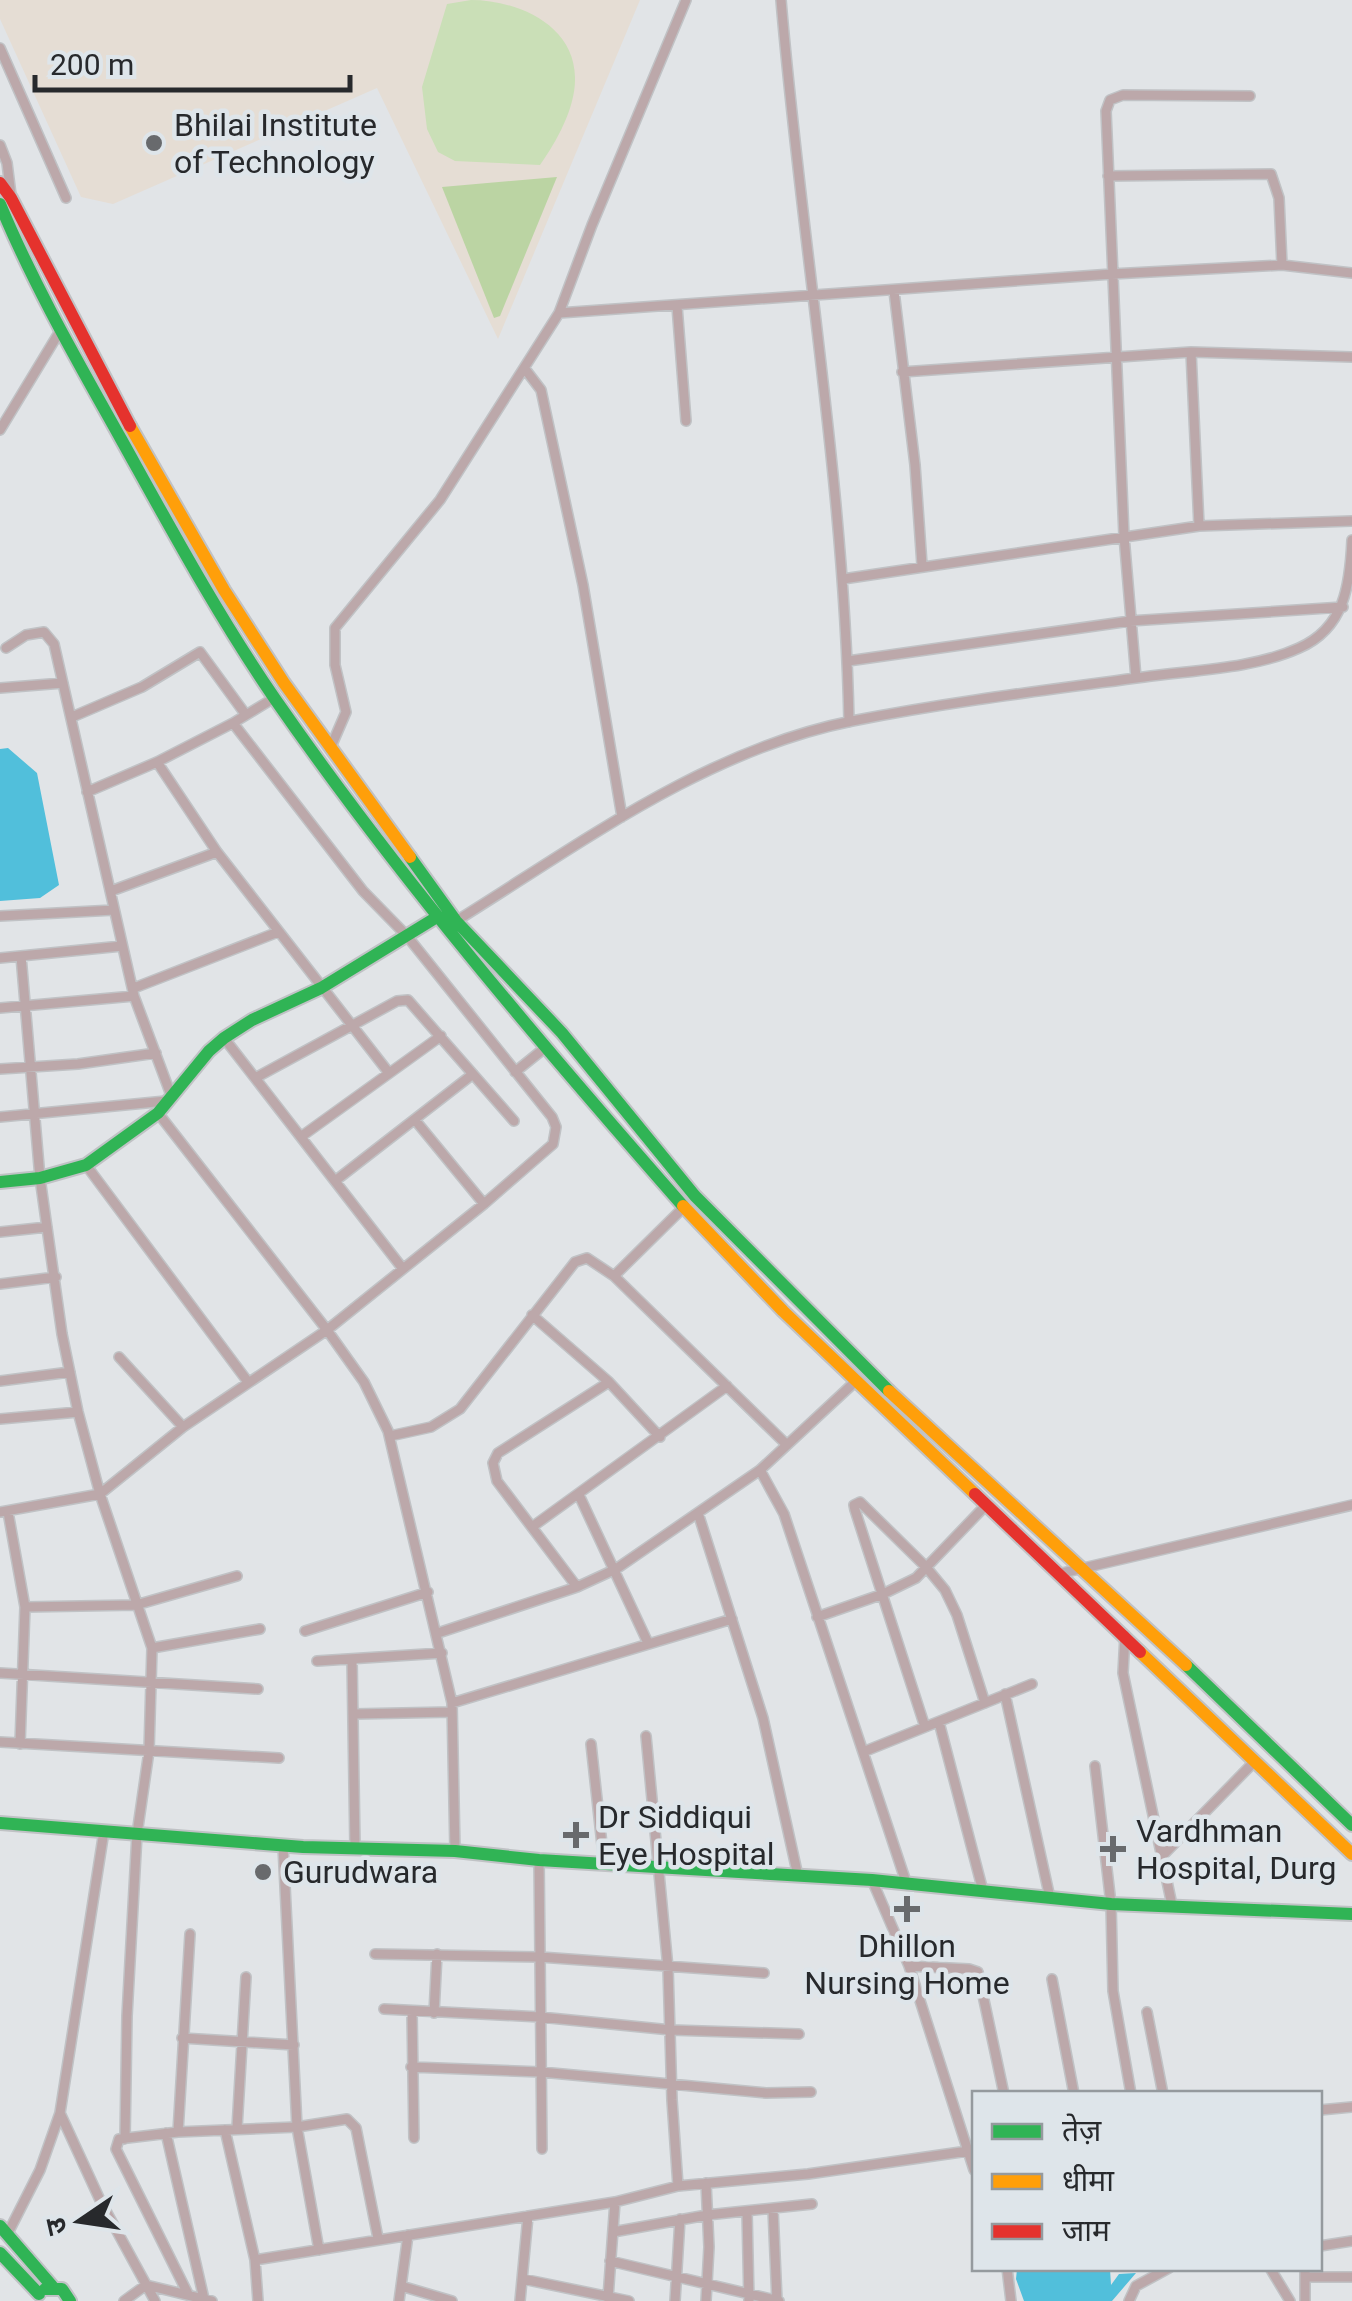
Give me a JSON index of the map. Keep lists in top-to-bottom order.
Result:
{
  "places": {
    "other": ["Bhilai Institute of Technology", "Gurudwara"],
    "health": ["Dr Siddiqui Eye Hospital", "Vardhman Hospital, Durg", "Dhillon Nursing Home"]
  },
  "legend": ["तेज़", "धीमा", "जाम"],
  "scale_bar": "200 m",
  "north": "left"
}
